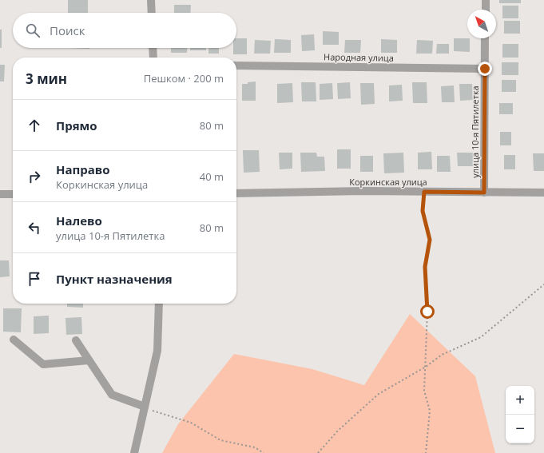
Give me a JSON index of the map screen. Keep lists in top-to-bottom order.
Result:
{
  "streets": {
    "street": ["Народная улица", "улица 10-я Пятилетка", "Коркинская улица"]
  },
  "crossings": [
    ["Народная улица", "улица 10-я Пятилетка"],
    ["улица 10-я Пятилетка", "Коркинская улица"]
  ],
  "north": "top left",
  "page": {
    "search": "Поиск",
    "heading": ["3 мин", "Пешком · 200 m"],
    "list": [
      ["Прямо", "80 m"],
      ["Направо", "Коркинская улица", "40 m"],
      ["Налево", "улица 10-я Пятилетка", "80 m"],
      "Пункт назначения"
    ],
    "map_buttons": ["+", "−"]
  }
}
